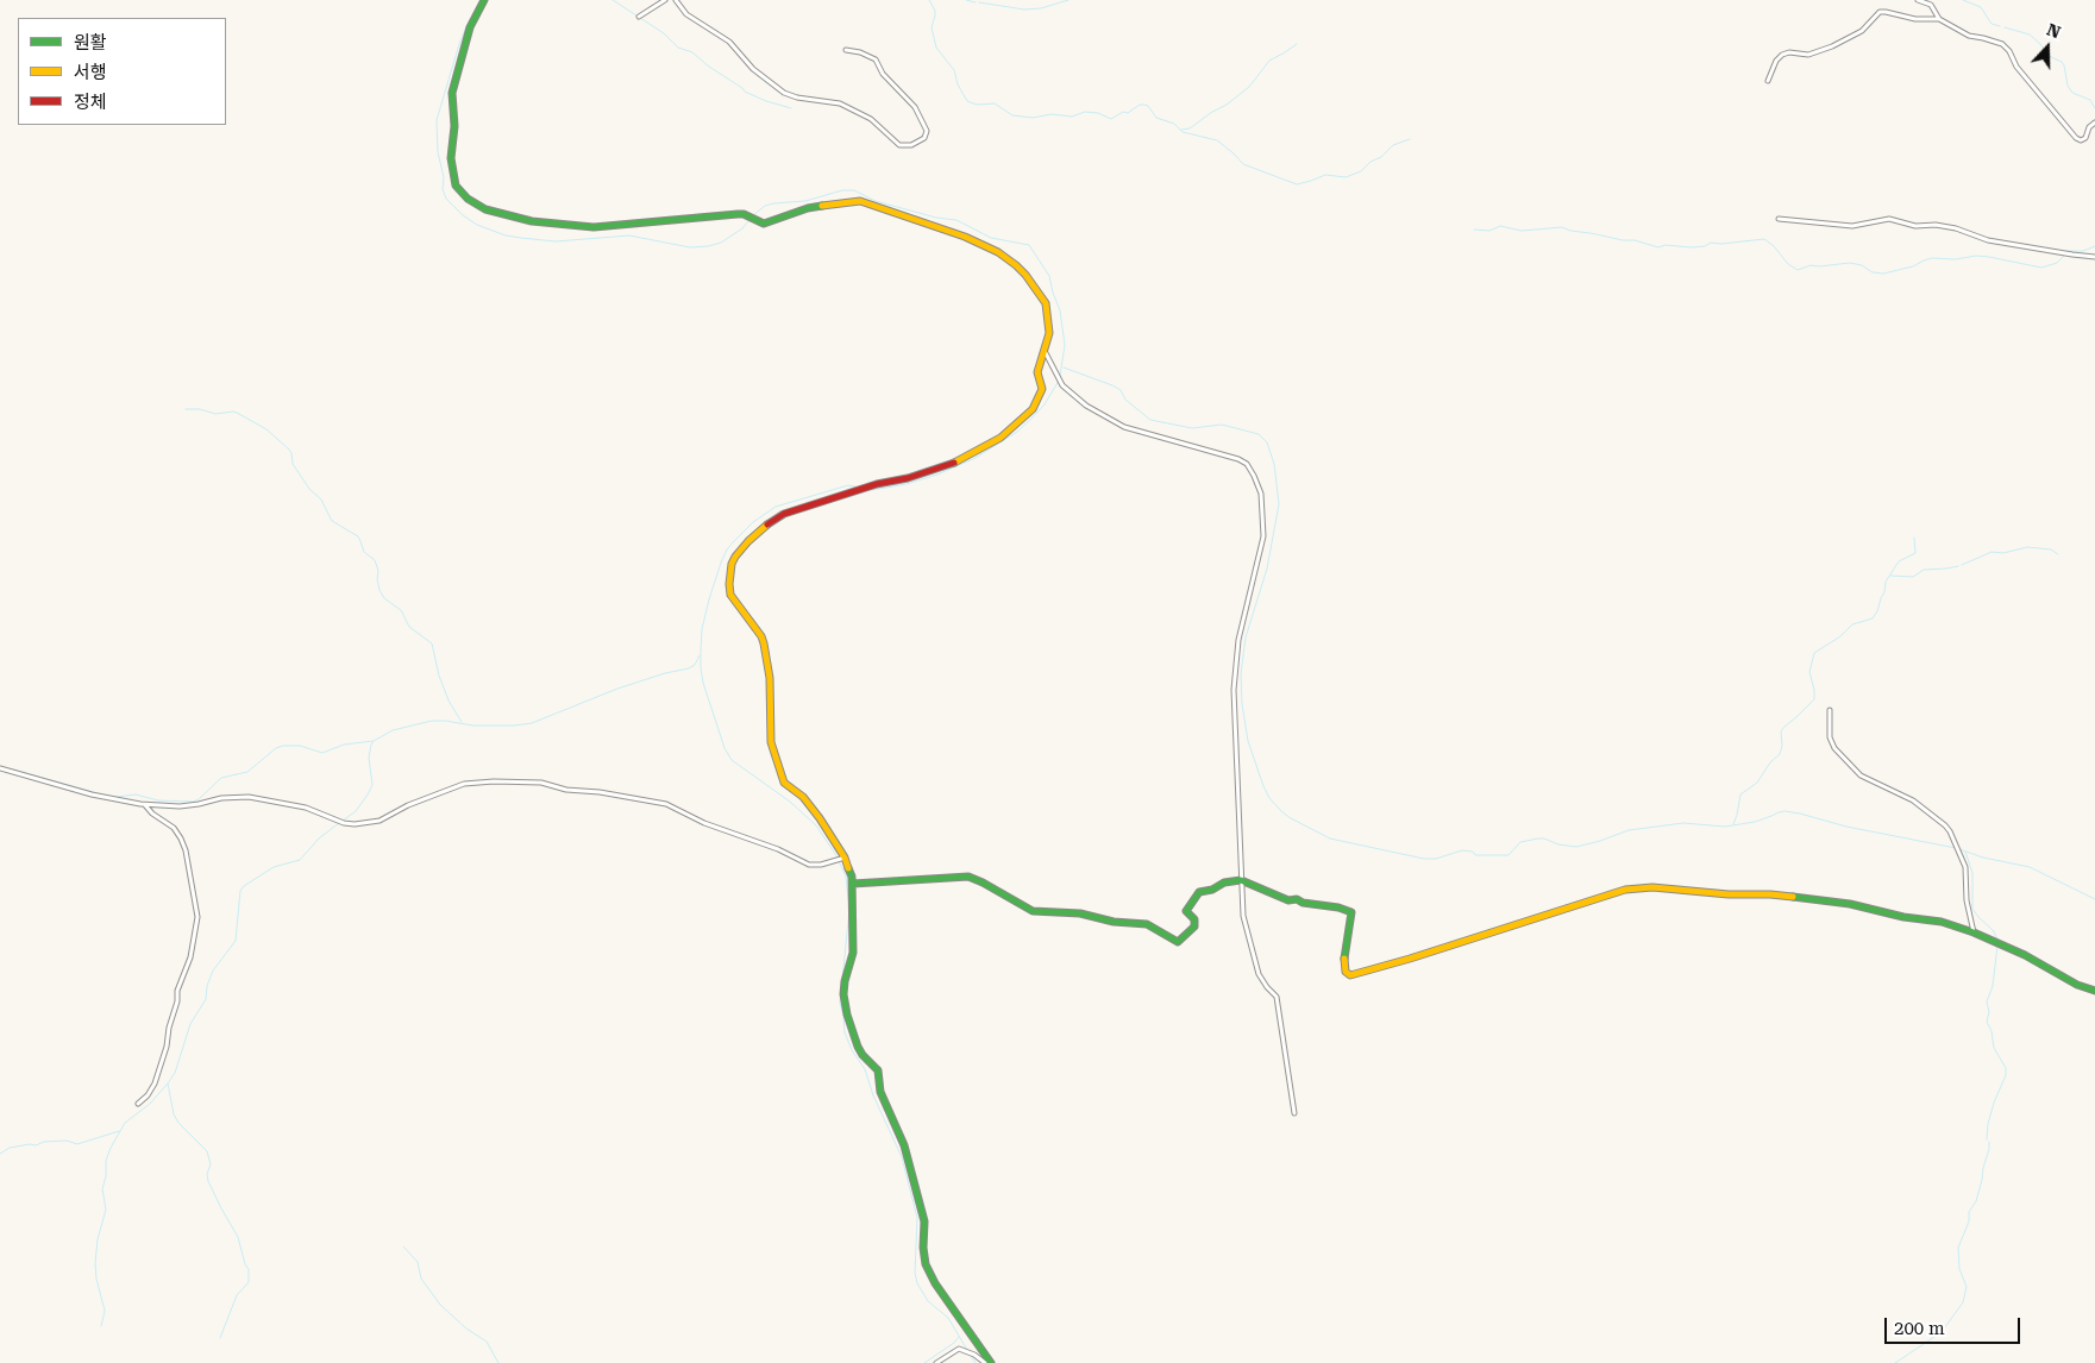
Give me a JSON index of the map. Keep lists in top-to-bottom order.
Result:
{
  "legend": ["원활", "서행", "정체"],
  "scale_bar": "200 m",
  "north": "top"
}
